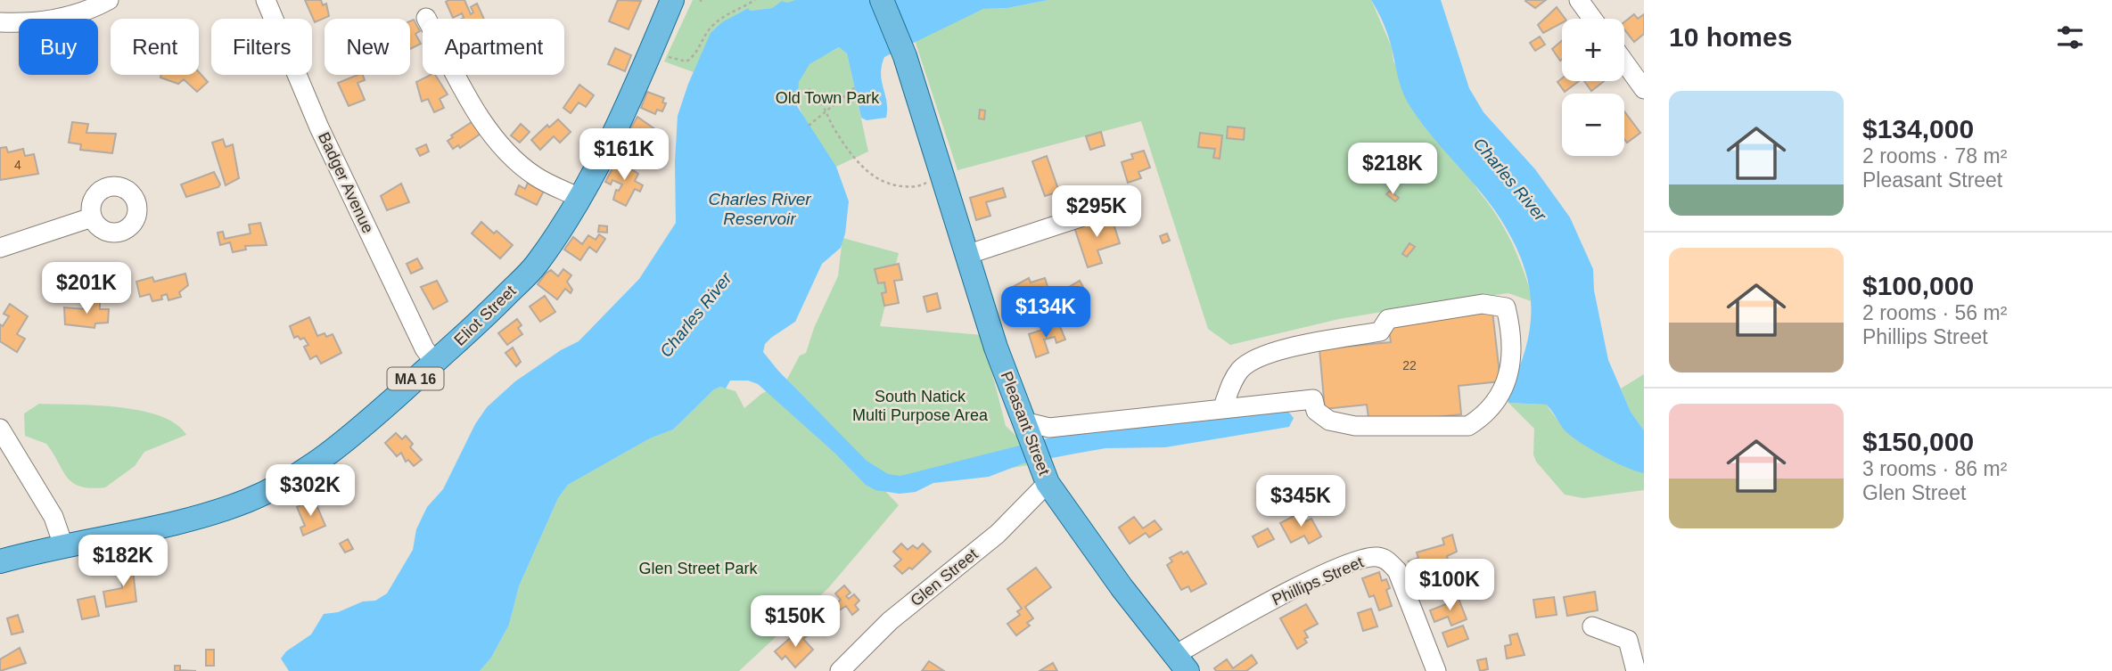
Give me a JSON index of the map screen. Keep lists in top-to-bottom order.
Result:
{
  "streets": {
    "main road": ["Eliot Street", "MA 16", "Pleasant Street"],
    "street": ["Badger Avenue", "Glen Street", "Phillips Street"]
  },
  "crossings": [
    ["Badger Avenue", "Eliot Street"],
    ["Pleasant Street", "Glen Street"],
    ["Pleasant Street", "Phillips Street"]
  ],
  "water": ["Charles River", "Charles River Reservoir"],
  "parks": ["Old Town Park", "South Natick Multi Purpose Area", "Glen Street Park"],
  "house_numbers": ["4", "22"],
  "page": {
    "heading": "10 homes",
    "map_buttons": ["+", "−"],
    "chip": [
      "Buy",
      "Rent",
      "Filters",
      "New",
      "Apartment"
    ],
    "list": [
      {
        "name": "$134,000",
        "note": "2 rooms · 78 m² · Pleasant Street"
      },
      {
        "name": "$100,000",
        "note": "2 rooms · 56 m² · Phillips Street"
      },
      {
        "name": "$150,000",
        "note": "3 rooms · 86 m² · Glen Street"
      }
    ],
    "price": [
      "$161K",
      "$218K",
      "$295K",
      "$201K",
      "$134K",
      "$302K",
      "$345K",
      "$182K",
      "$100K",
      "$150K"
    ]
  }
}
